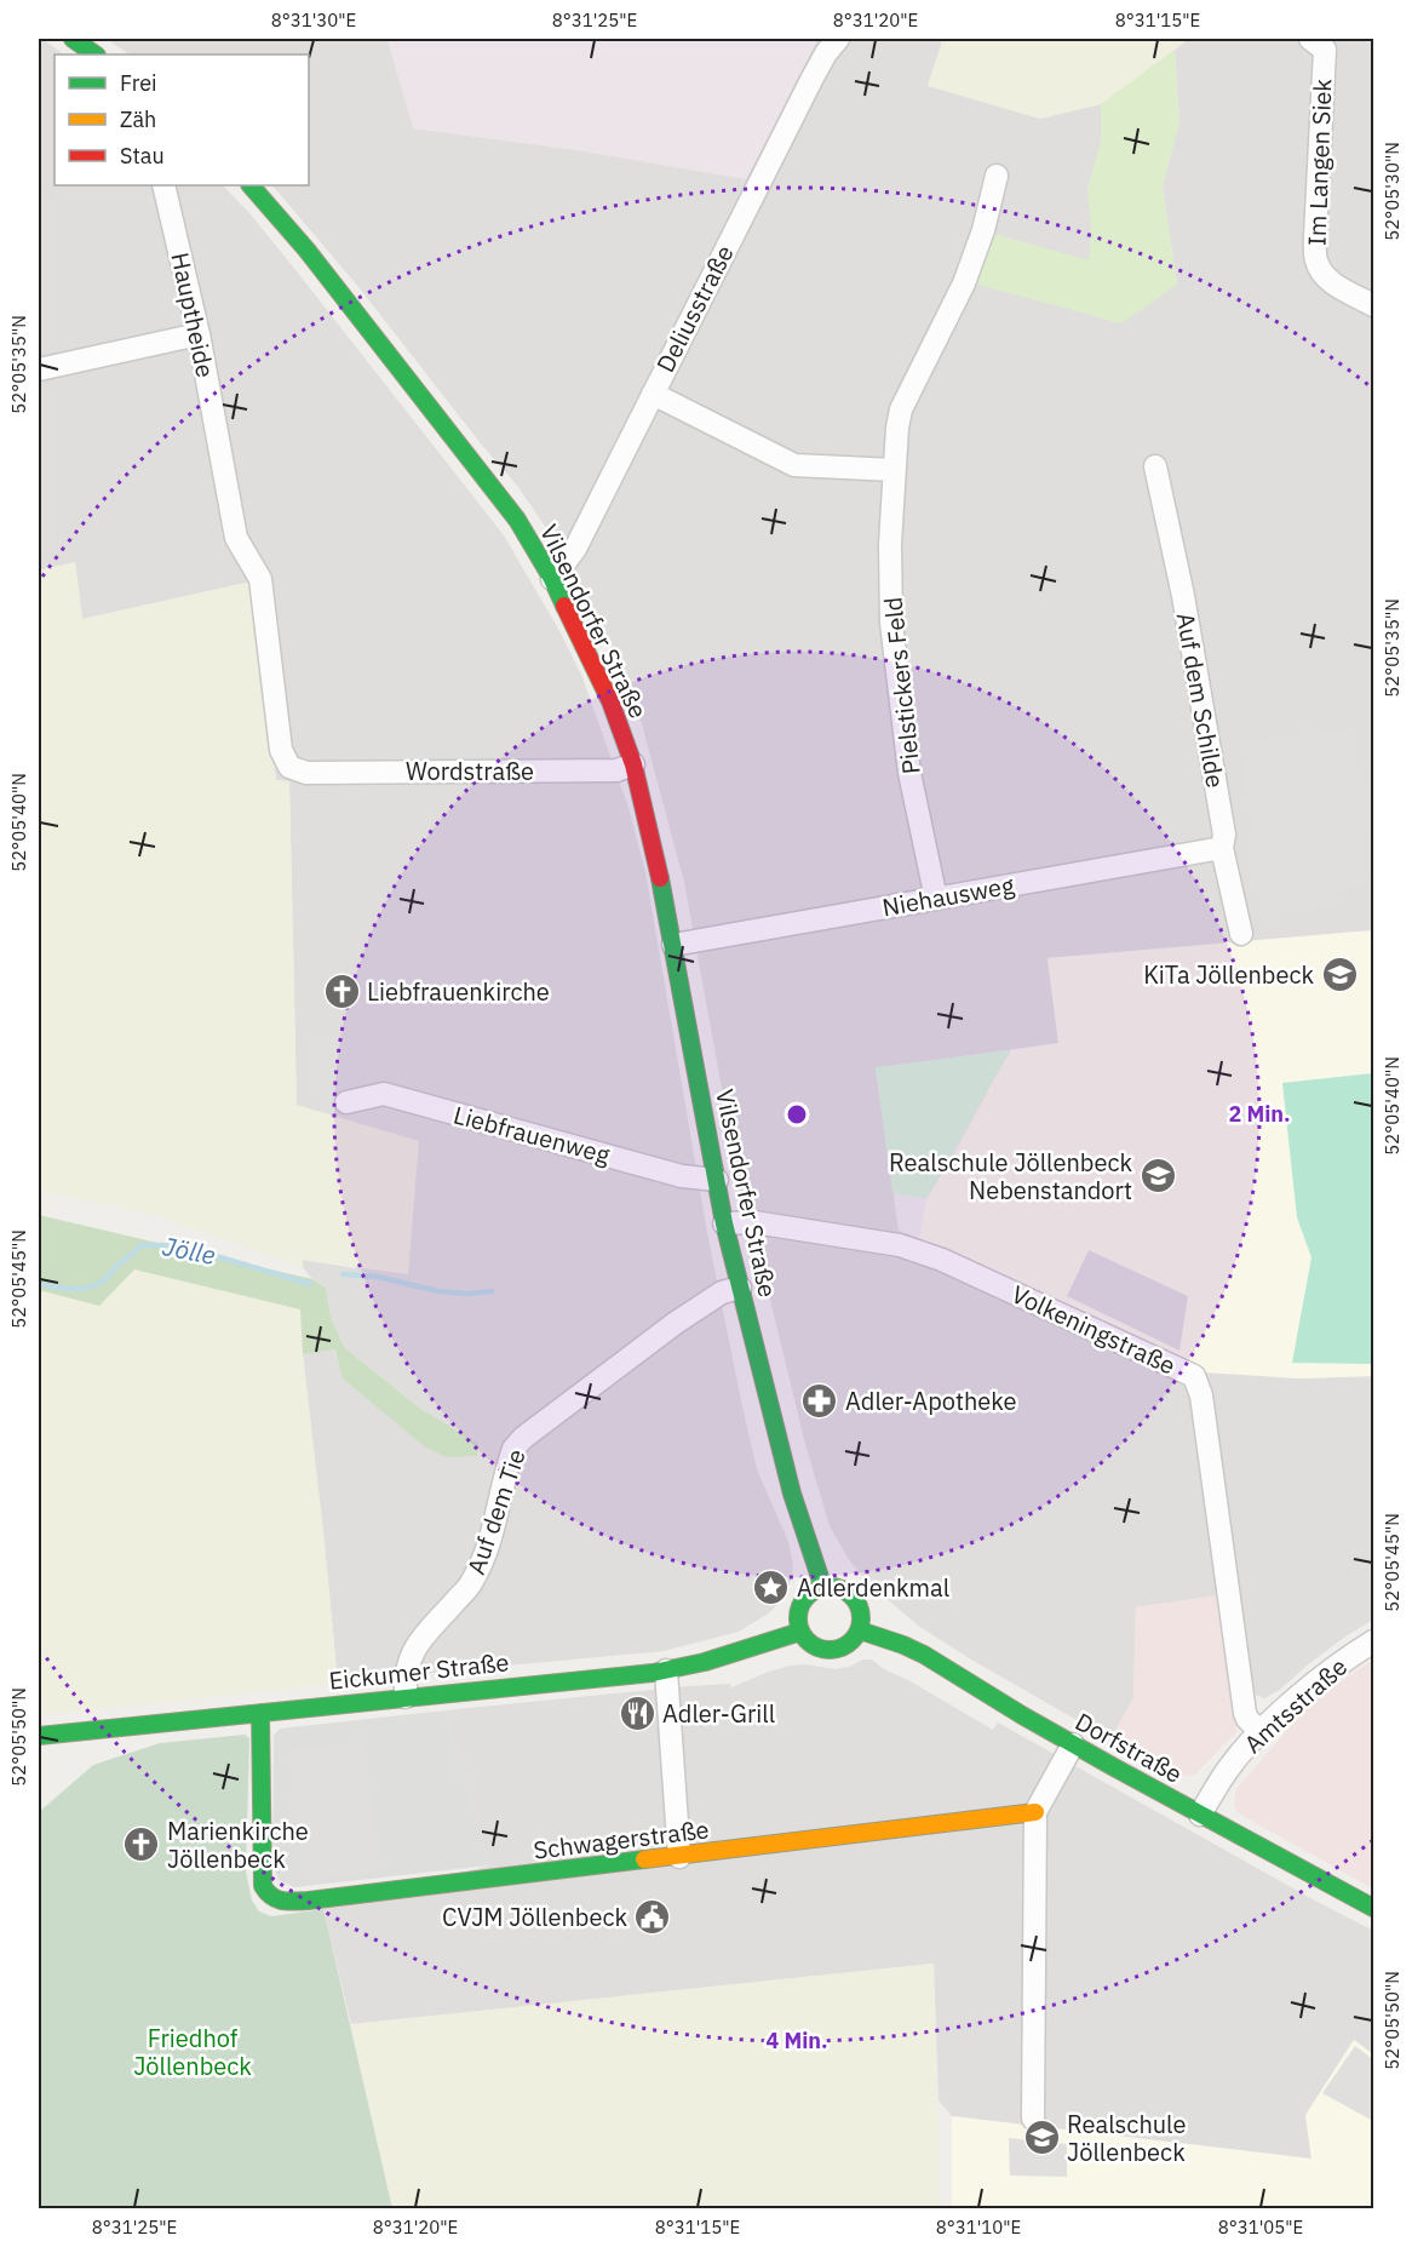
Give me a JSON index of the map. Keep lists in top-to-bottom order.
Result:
{
  "streets": {
    "main road": [
      "Vilsendorfer Straße",
      "Eickumer Straße",
      "Dorfstraße",
      "Schwagerstraße"
    ],
    "street": [
      "Im Langen Siek",
      "Deliusstraße",
      "Hauptheide",
      "Pielstickers Feld",
      "Auf dem Schilde",
      "Wordstraße",
      "Niehausweg",
      "Liebfrauenweg",
      "Volkeningstraße",
      "Auf dem Tie",
      "Amtsstraße"
    ]
  },
  "crossings": [
    ["Deliusstraße", "Vilsendorfer Straße"],
    ["Hauptheide", "Wordstraße"],
    ["Vilsendorfer Straße", "Wordstraße"],
    ["Vilsendorfer Straße", "Niehausweg"],
    ["Vilsendorfer Straße", "Liebfrauenweg"],
    ["Vilsendorfer Straße", "Volkeningstraße"],
    ["Vilsendorfer Straße", "Auf dem Tie"],
    ["Vilsendorfer Straße", "Eickumer Straße"],
    ["Vilsendorfer Straße", "Dorfstraße"],
    ["Pielstickers Feld", "Niehausweg"],
    ["Auf dem Schilde", "Niehausweg"],
    ["Volkeningstraße", "Amtsstraße"],
    ["Auf dem Tie", "Eickumer Straße"],
    ["Eickumer Straße", "Dorfstraße"],
    ["Eickumer Straße", "Schwagerstraße"],
    ["Amtsstraße", "Dorfstraße"]
  ],
  "water": ["Jölle"],
  "parks": ["Friedhof Jöllenbeck"],
  "places": {
    "school or university": ["KiTa Jöllenbeck", "Realschule Jöllenbeck Nebenstandort", "Realschule Jöllenbeck"],
    "church": ["Liebfrauenkirche", "Marienkirche Jöllenbeck"],
    "pharmacy": ["Adler-Apotheke"],
    "place": ["Adlerdenkmal"],
    "restaurant": ["Adler-Grill"],
    "public building": ["CVJM Jöllenbeck"]
  },
  "legend": ["Frei", "Zäh", "Stau"],
  "coordinates": [
    "8°31'30\"E",
    "8°31'25\"E",
    "8°31'20\"E",
    "8°31'15\"E",
    "52°05'30\"N",
    "52°05'35\"N",
    "52°05'40\"N",
    "52°05'45\"N",
    "52°05'50\"N",
    "8°31'10\"E",
    "8°31'05\"E"
  ],
  "rings": ["2 Min.", "4 Min."]
}
